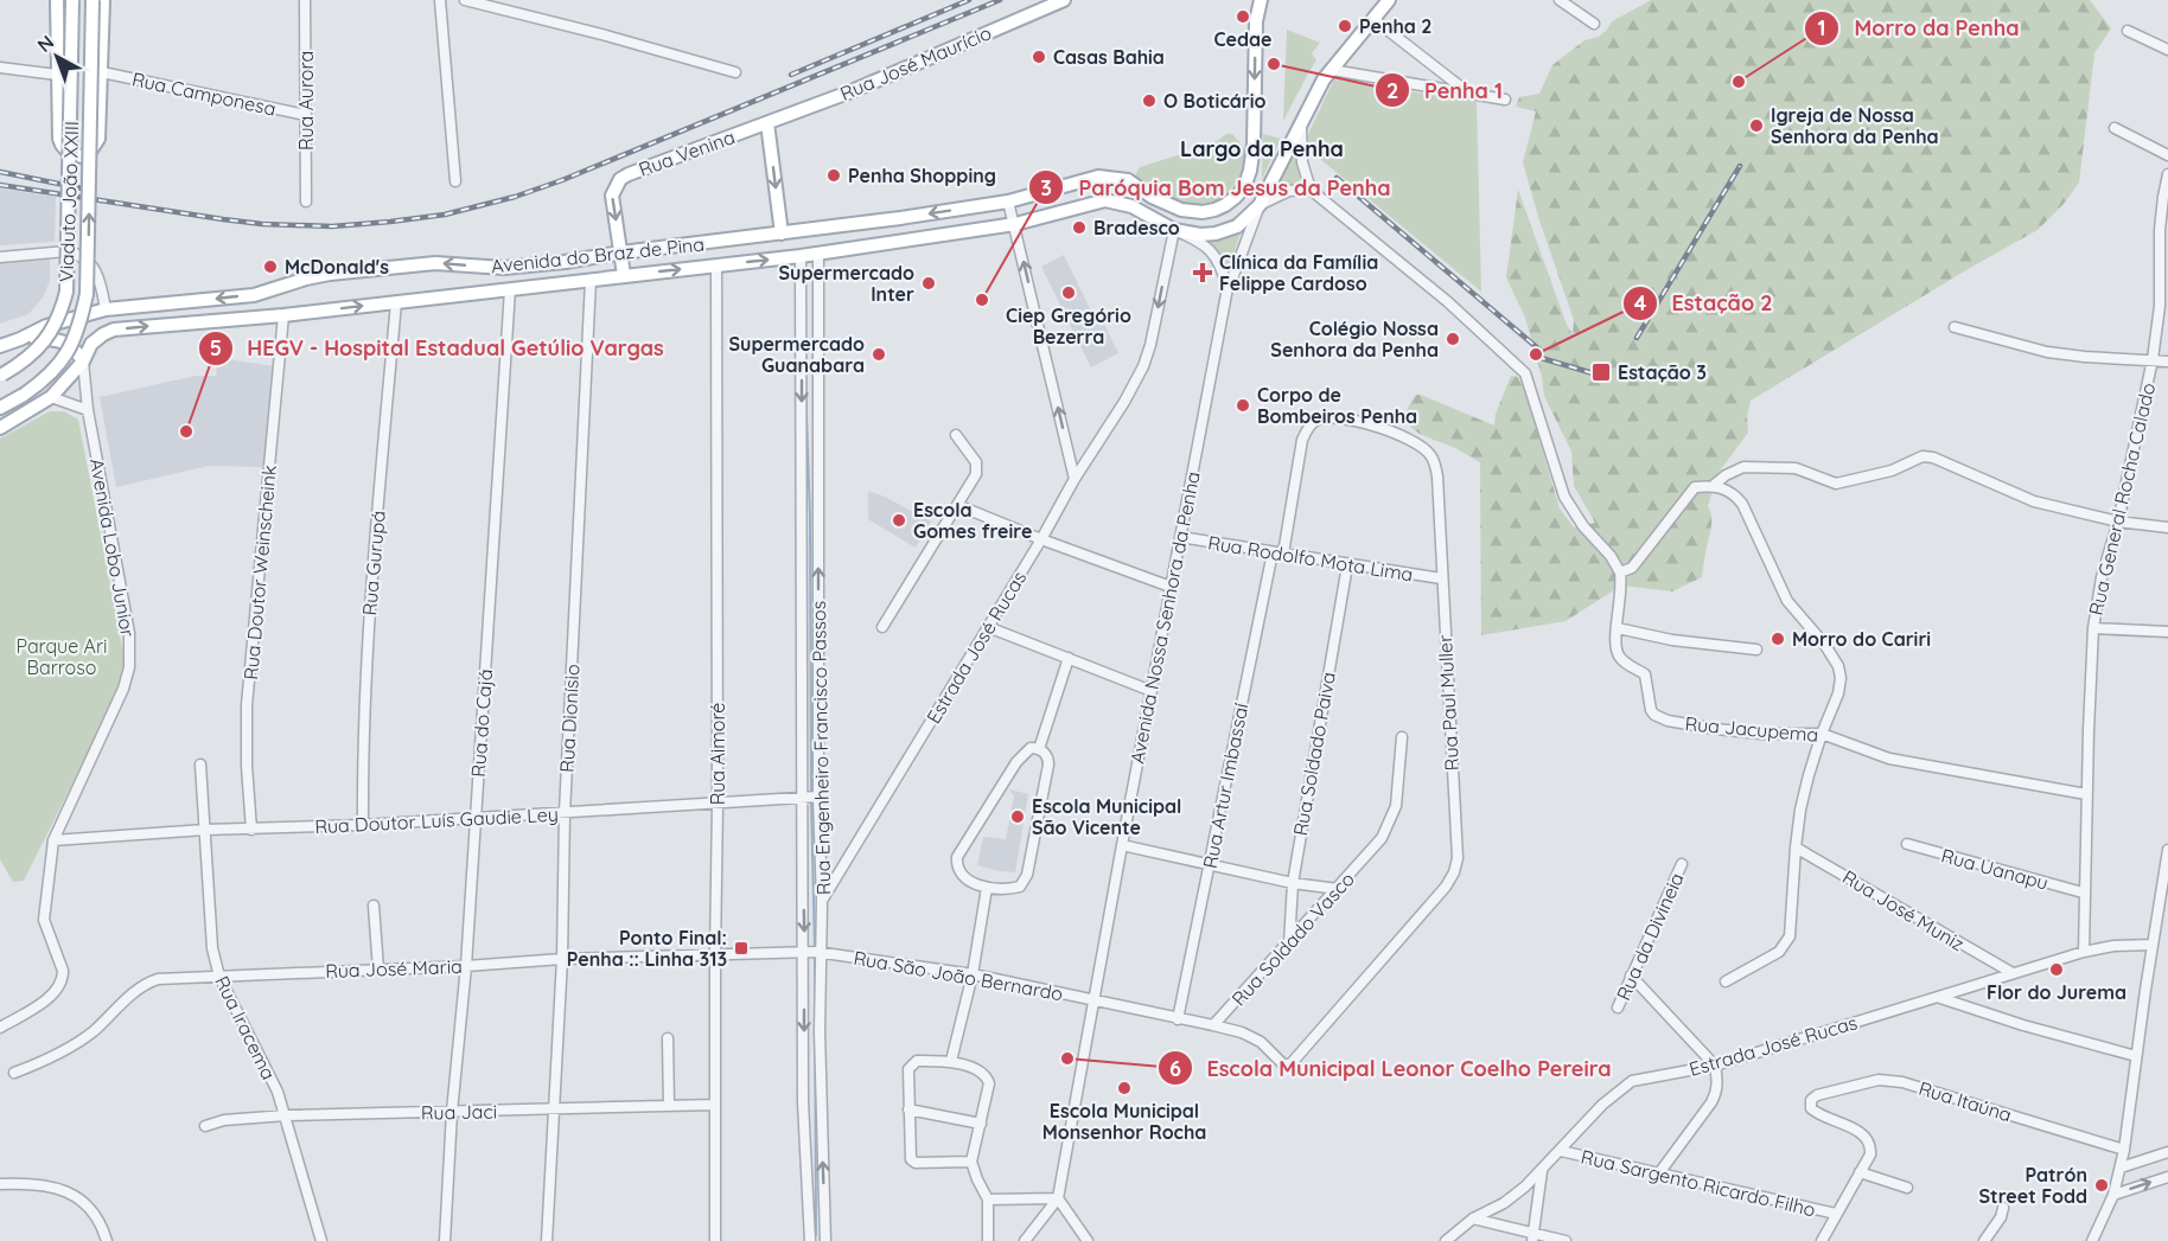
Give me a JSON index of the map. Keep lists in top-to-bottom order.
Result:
{
  "streets": {
    "main road": [
      "Rua José Maurício",
      "Rua Venina",
      "Viaduto João XXIII",
      "Avenida do Braz de Pina"
    ],
    "street": [
      "Rua Camponesa",
      "Rua Aurora",
      "Rua General Rocha Calado",
      "Avenida Lobo Junior",
      "Rua Rodolfo Mota Lima",
      "Rua Gurupá",
      "Rua Doutor Weinscheink",
      "Avenida Nossa Senhora da Penha",
      "Estrada José Rucas",
      "Rua Paul Muller",
      "Rua Dionísio",
      "Rua do Cajá",
      "Rua Jacupema",
      "Rua Engenheiro Francisco Passos",
      "Rua Aimoré",
      "Rua Soldado Paiva",
      "Rua Artur Imbassaí",
      "Rua Doutor Luís Gaudie Ley",
      "Rua Uanapu",
      "Rua José Muniz",
      "Rua da Divineia",
      "Rua Soldado Vasco",
      "Rua José Maria",
      "Rua São João Bernardo",
      "Rua Iracema",
      "Rua Itaúna",
      "Rua Jaci",
      "Rua Sargento Ricardo Filho"
    ]
  },
  "crossings": [
    ["Rua José Maurício", "Rua Venina"],
    ["Rua Camponesa", "Rua Aurora"],
    ["Rua Venina", "Avenida do Braz de Pina"],
    ["Avenida do Braz de Pina", "Avenida Lobo Junior"],
    ["Avenida do Braz de Pina", "Rua Gurupá"],
    ["Avenida do Braz de Pina", "Rua Doutor Weinscheink"],
    ["Avenida do Braz de Pina", "Estrada José Rucas"],
    ["Avenida do Braz de Pina", "Rua Dionísio"],
    ["Avenida do Braz de Pina", "Rua do Cajá"],
    ["Avenida do Braz de Pina", "Rua Engenheiro Francisco Passos"],
    ["Avenida do Braz de Pina", "Rua Aimoré"],
    ["Rua General Rocha Calado", "Estrada José Rucas"],
    ["Rua General Rocha Calado", "Rua Jacupema"],
    ["Rua General Rocha Calado", "Rua Uanapu"],
    ["Avenida Lobo Junior", "Rua Doutor Luís Gaudie Ley"],
    ["Rua Rodolfo Mota Lima", "Avenida Nossa Senhora da Penha"],
    ["Rua Rodolfo Mota Lima", "Rua Paul Muller"],
    ["Rua Rodolfo Mota Lima", "Rua Soldado Paiva"],
    ["Rua Rodolfo Mota Lima", "Rua Artur Imbassaí"],
    ["Rua Gurupá", "Rua Doutor Luís Gaudie Ley"],
    ["Rua Doutor Weinscheink", "Rua Doutor Luís Gaudie Ley"],
    ["Avenida Nossa Senhora da Penha", "Rua São João Bernardo"],
    ["Estrada José Rucas", "Rua Engenheiro Francisco Passos"],
    ["Estrada José Rucas", "Rua José Muniz"],
    ["Estrada José Rucas", "Rua Sargento Ricardo Filho"],
    ["Rua Paul Muller", "Rua Artur Imbassaí"],
    ["Rua Paul Muller", "Rua Soldado Vasco"],
    ["Rua Dionísio", "Rua Doutor Luís Gaudie Ley"],
    ["Rua Dionísio", "Rua José Maria"],
    ["Rua Dionísio", "Rua Jaci"],
    ["Rua do Cajá", "Rua Doutor Luís Gaudie Ley"],
    ["Rua do Cajá", "Rua José Maria"],
    ["Rua do Cajá", "Rua Jaci"],
    ["Rua Engenheiro Francisco Passos", "Rua Doutor Luís Gaudie Ley"],
    ["Rua Engenheiro Francisco Passos", "Rua José Maria"],
    ["Rua Engenheiro Francisco Passos", "Rua São João Bernardo"],
    ["Rua Aimoré", "Rua Doutor Luís Gaudie Ley"],
    ["Rua Aimoré", "Rua José Maria"],
    ["Rua Aimoré", "Rua Jaci"],
    ["Rua Soldado Paiva", "Rua Soldado Vasco"],
    ["Rua Doutor Luís Gaudie Ley", "Rua Iracema"],
    ["Rua José Maria", "Rua São João Bernardo"],
    ["Rua José Maria", "Rua Iracema"],
    ["Rua Iracema", "Rua Jaci"]
  ],
  "one_way": ["Rua Venina"],
  "districts": ["Largo da Penha"],
  "parks": ["Parque Ari Barroso"],
  "places": {
    "other": [
      "Cedae",
      "Penha 2",
      "Casas Bahia",
      "Penha 1",
      "Morro da Penha",
      "O Boticário",
      "Igreja de Nossa Senhora da Penha",
      "Penha Shopping",
      "Bradesco",
      "McDonald's",
      "Supermercado Inter",
      "Ciep Gregório Bezerra",
      "Paróquia Bom Jesus da Penha",
      "Colégio Nossa Senhora da Penha",
      "Supermercado Guanabara",
      "Estação 2",
      "Corpo de Bombeiros Penha",
      "HEGV - Hospital Estadual Getúlio Vargas",
      "Escola Gomes freire",
      "Morro do Cariri",
      "Escola Municipal São Vicente",
      "Flor do Jurema",
      "Escola Municipal Leonor Coelho Pereira",
      "Escola Municipal Monsenhor Rocha",
      "Patrón Street Fodd"
    ],
    "health": ["Clínica da Família Felippe Cardoso"],
    "transit": ["Estação 3", "Ponto Final: Penha :: Linha 313"]
  },
  "north": "top left"
}
